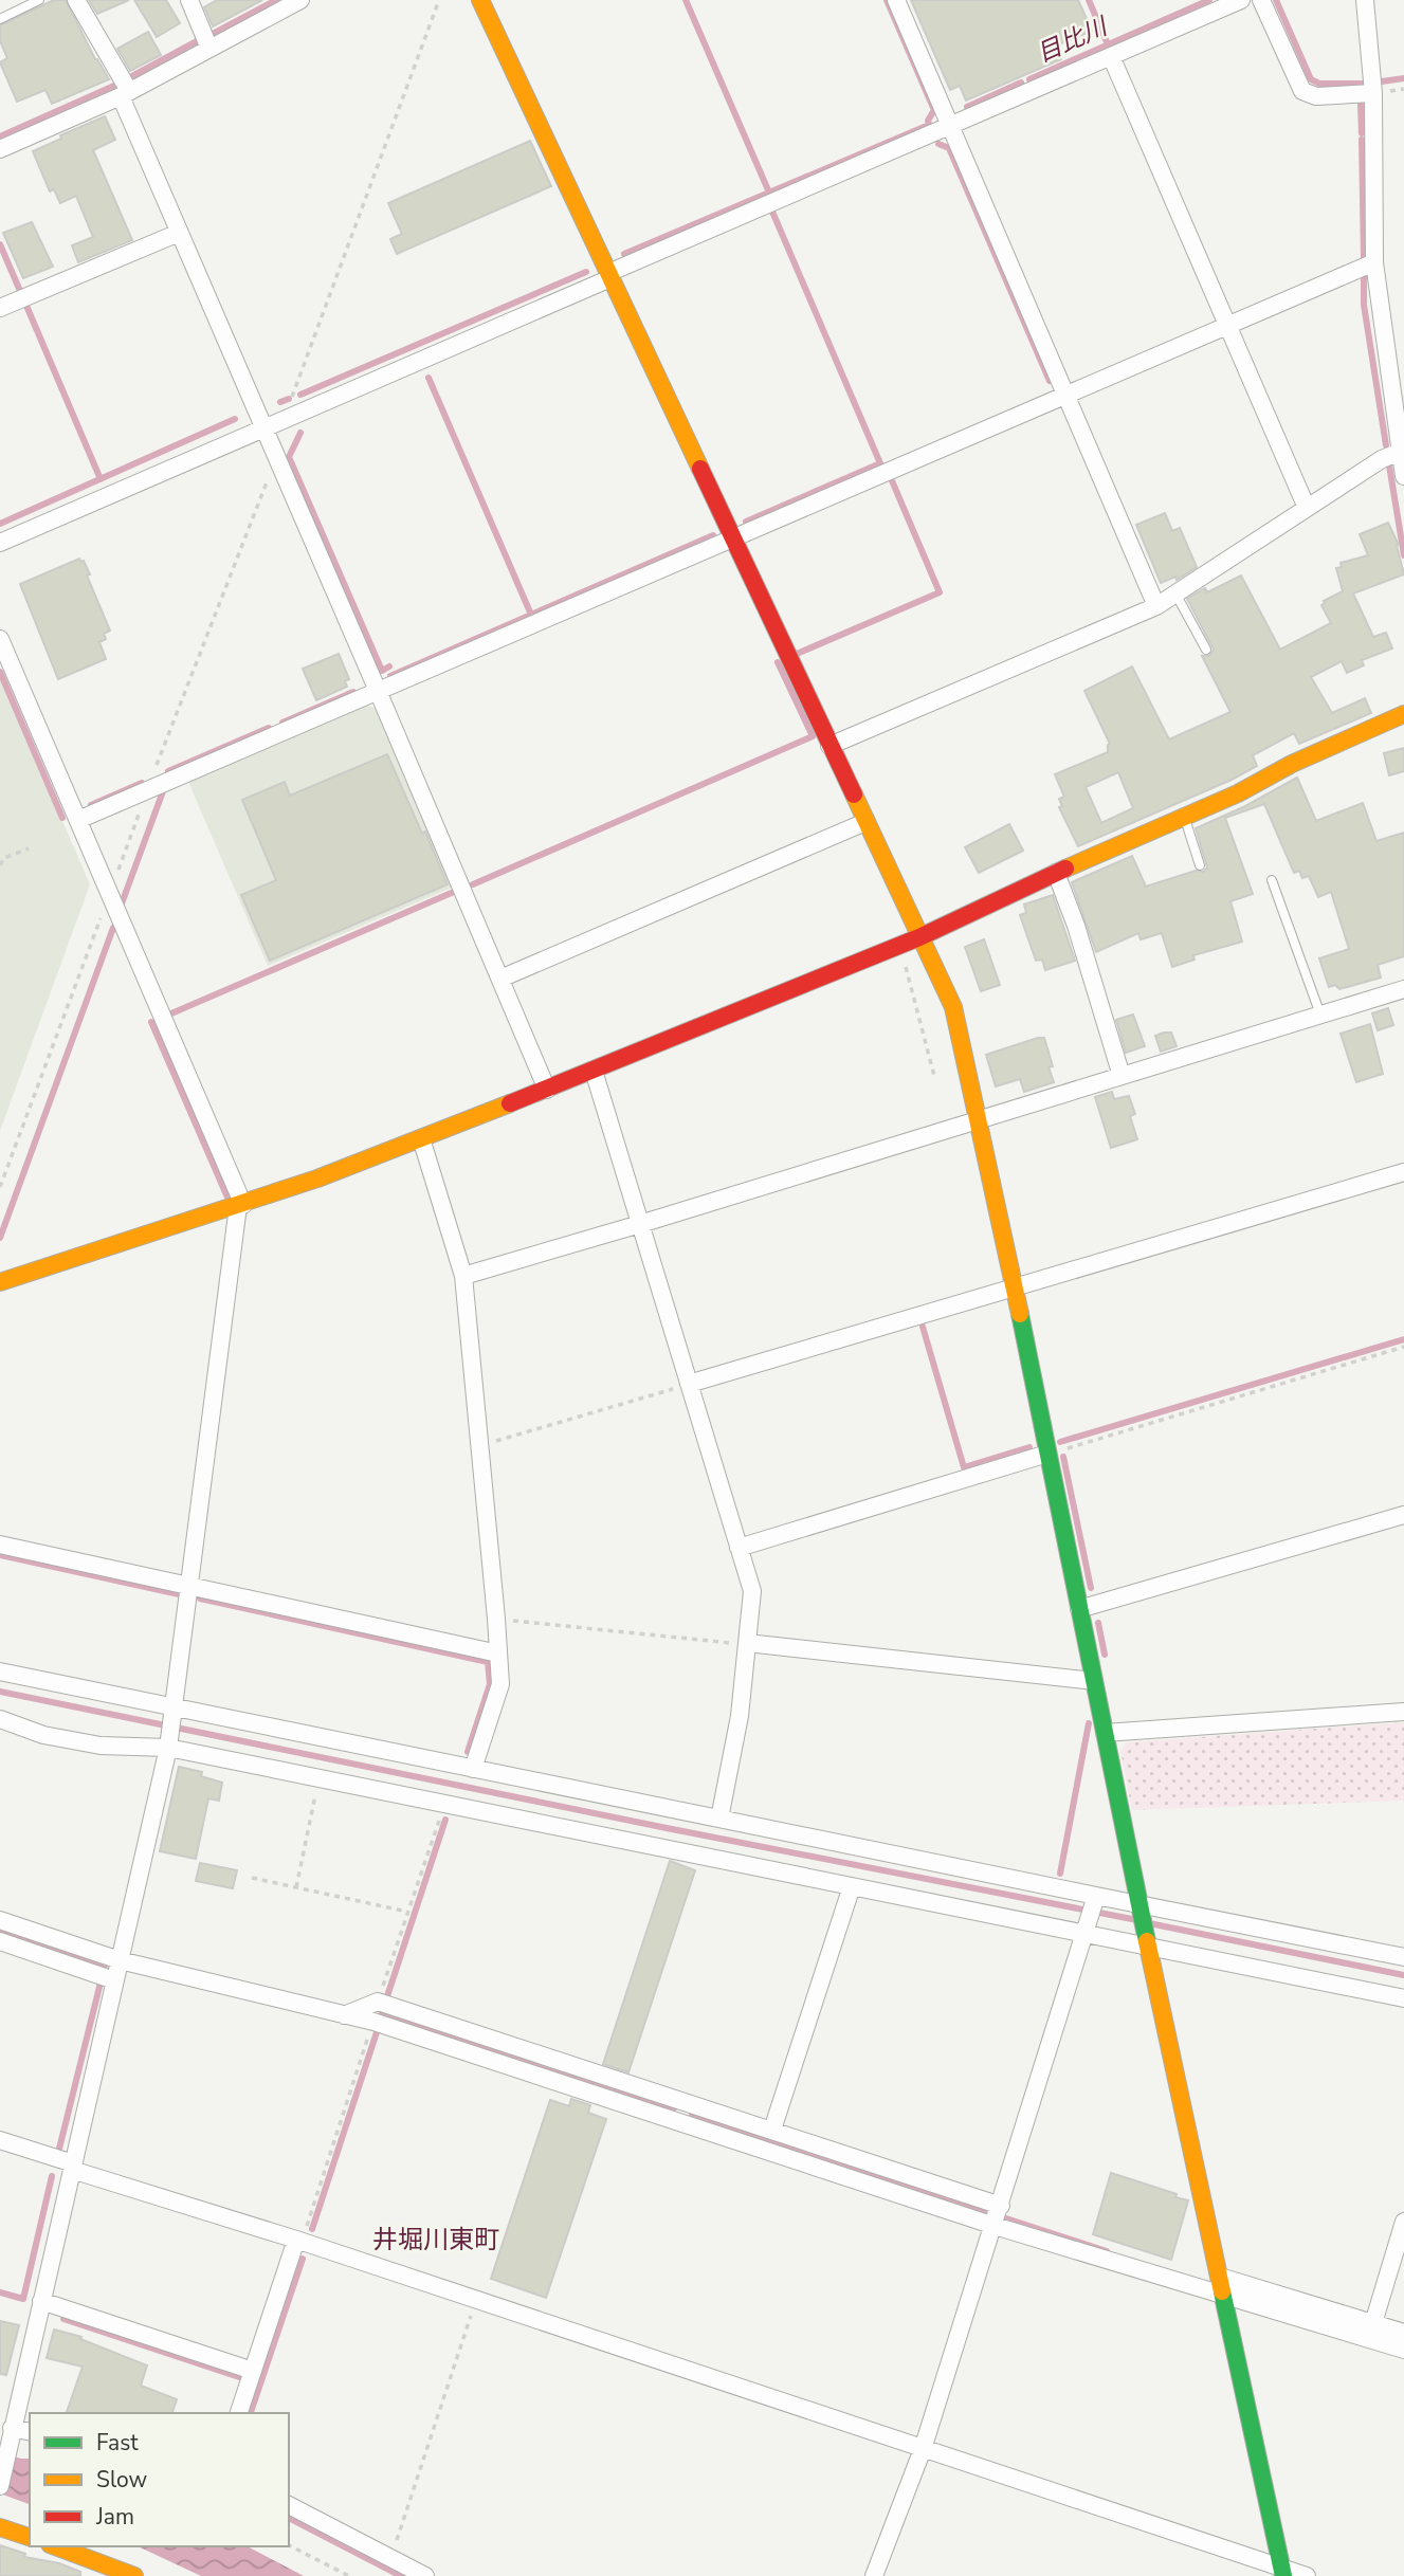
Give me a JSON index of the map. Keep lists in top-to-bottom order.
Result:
{
  "districts": ["井堀川東町"],
  "water": ["目比川"],
  "legend": ["Fast", "Slow", "Jam"]
}
